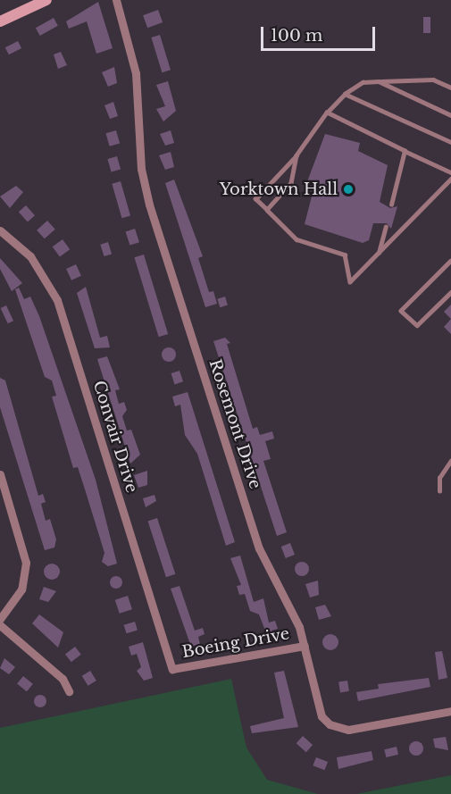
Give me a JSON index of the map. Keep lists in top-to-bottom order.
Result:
{
  "streets": {
    "street": ["Rosemont Drive", "Convair Drive", "Boeing Drive"]
  },
  "crossings": [
    ["Rosemont Drive", "Boeing Drive"],
    ["Convair Drive", "Boeing Drive"]
  ],
  "places": ["Yorktown Hall"],
  "scale_bar": "100 m"
}
